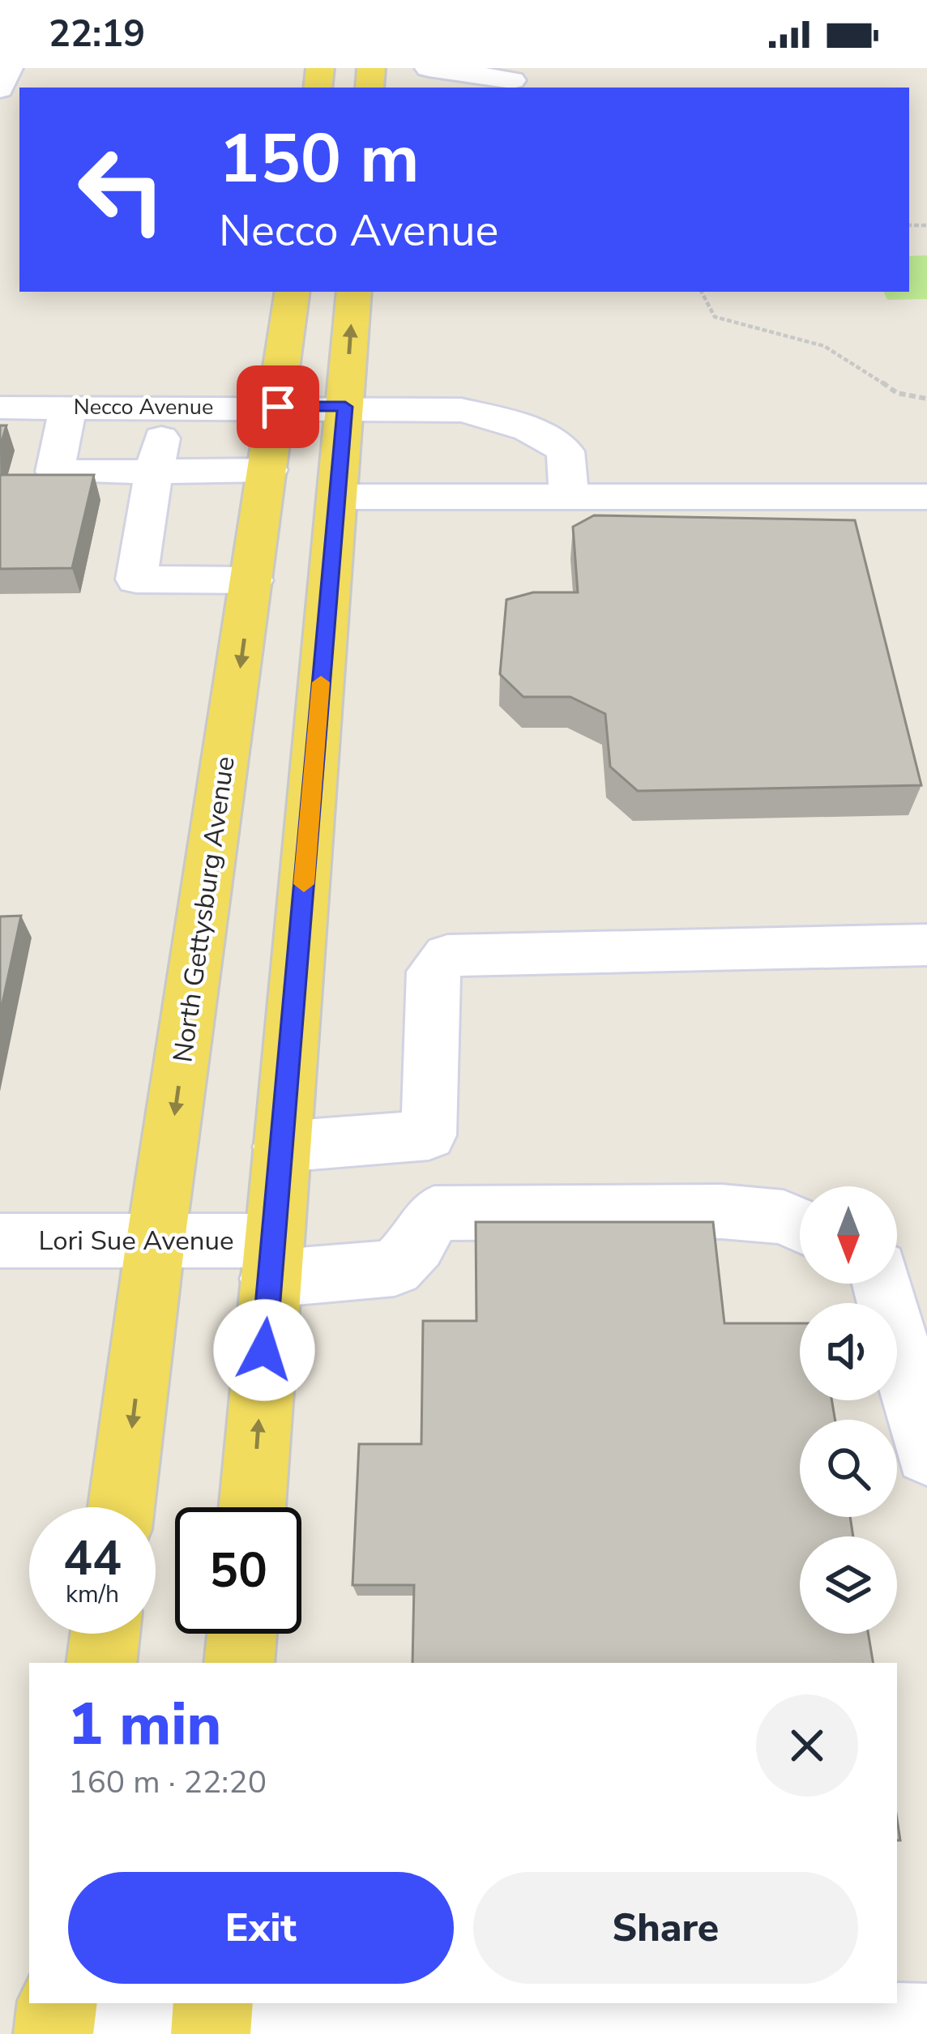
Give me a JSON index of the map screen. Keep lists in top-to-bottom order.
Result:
{
  "streets": {
    "main road": ["North Gettysburg Avenue"],
    "street": ["Necco Avenue", "Lori Sue Avenue"]
  },
  "crossings": [
    ["Necco Avenue", "North Gettysburg Avenue"],
    ["North Gettysburg Avenue", "Lori Sue Avenue"]
  ],
  "north": "bottom",
  "page": {
    "status": "22:19",
    "turn": ["150 m", "Necco Avenue"],
    "speed": "44 km/h",
    "limit": "50",
    "heading": ["1 min", "160 m · 22:20"],
    "buttons": ["Exit", "Share"]
  }
}
